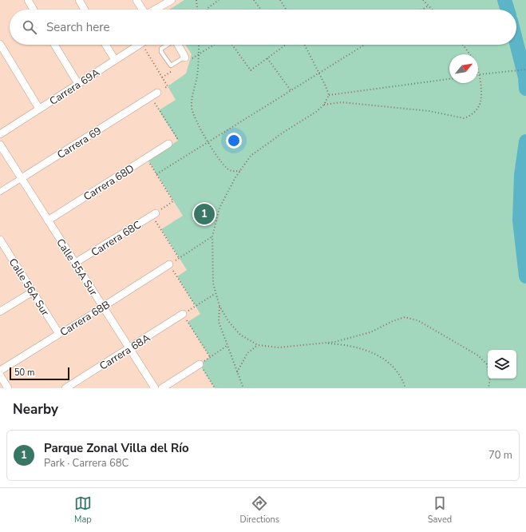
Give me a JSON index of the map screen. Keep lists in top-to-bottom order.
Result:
{
  "streets": {
    "street": [
      "Carrera 69A",
      "Carrera 69",
      "Carrera 68D",
      "Carrera 68C",
      "Calle 55A Sur",
      "Calle 56A Sur",
      "Carrera 68B",
      "Carrera 68A"
    ]
  },
  "crossings": [
    ["Carrera 69", "Calle 55A Sur"],
    ["Carrera 68D", "Calle 55A Sur"],
    ["Carrera 68C", "Calle 55A Sur"],
    ["Calle 55A Sur", "Carrera 68B"],
    ["Calle 55A Sur", "Carrera 68A"],
    ["Calle 56A Sur", "Carrera 68B"]
  ],
  "scale_bar": "50 m",
  "north": "top right",
  "page": {
    "search": "Search here",
    "pins": "1",
    "scale": "50 m",
    "heading": "Nearby",
    "list": [
      {
        "mark": "1",
        "name": "Parque Zonal Villa del Río",
        "note": "Park · Carrera 68C",
        "value": "70 m"
      }
    ],
    "nav": ["Map", "Directions", "Saved"]
  }
}
